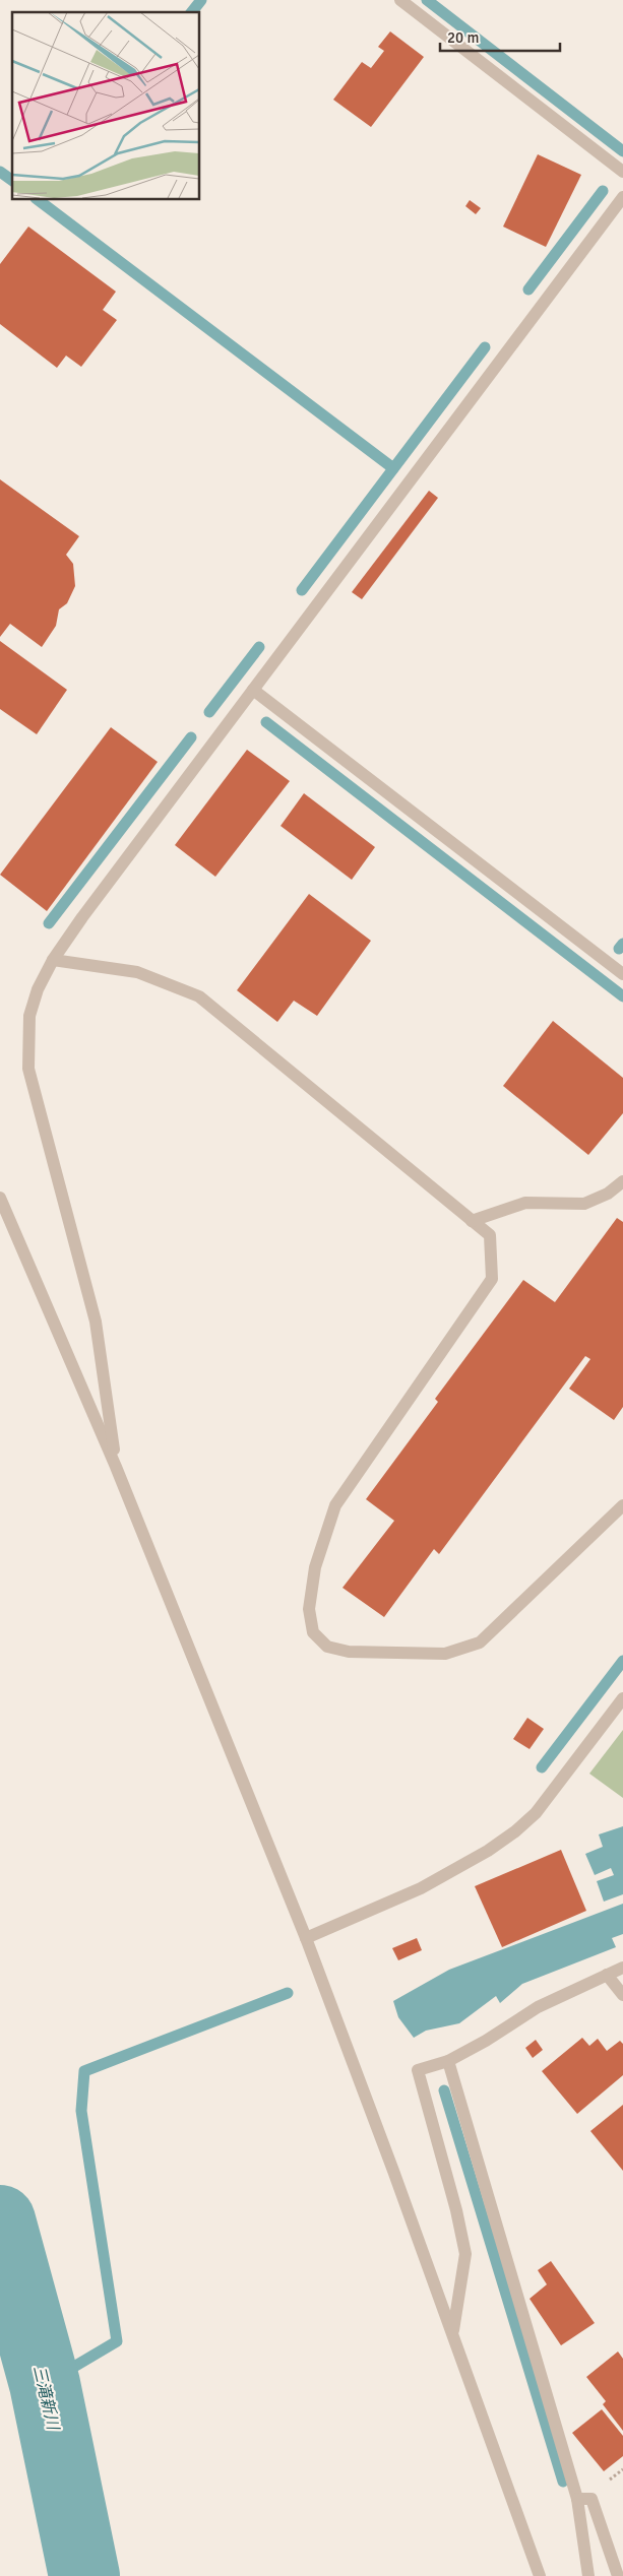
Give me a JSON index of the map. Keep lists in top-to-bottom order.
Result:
{
  "water": ["三滝新川"],
  "scale_bar": "20 m"
}
